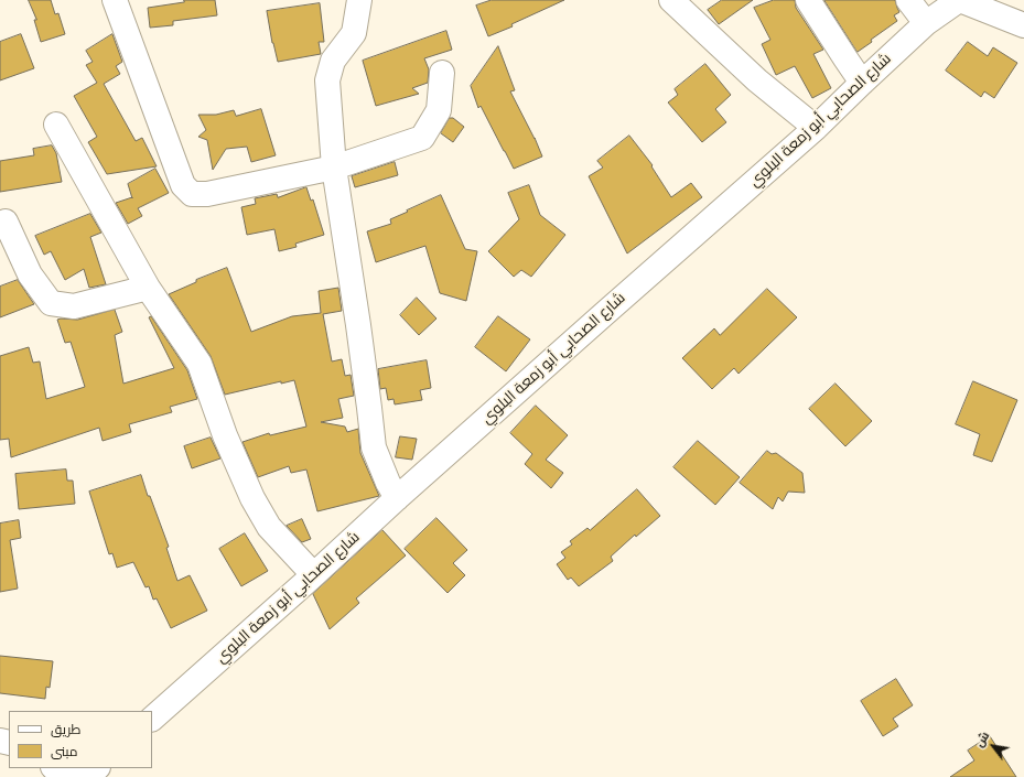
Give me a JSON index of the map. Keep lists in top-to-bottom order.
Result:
{
  "streets": {
    "street": ["شارع الصحابي أبو زمعة البلوي"]
  },
  "legend": ["طريق", "مبنى"],
  "north": "top left"
}
